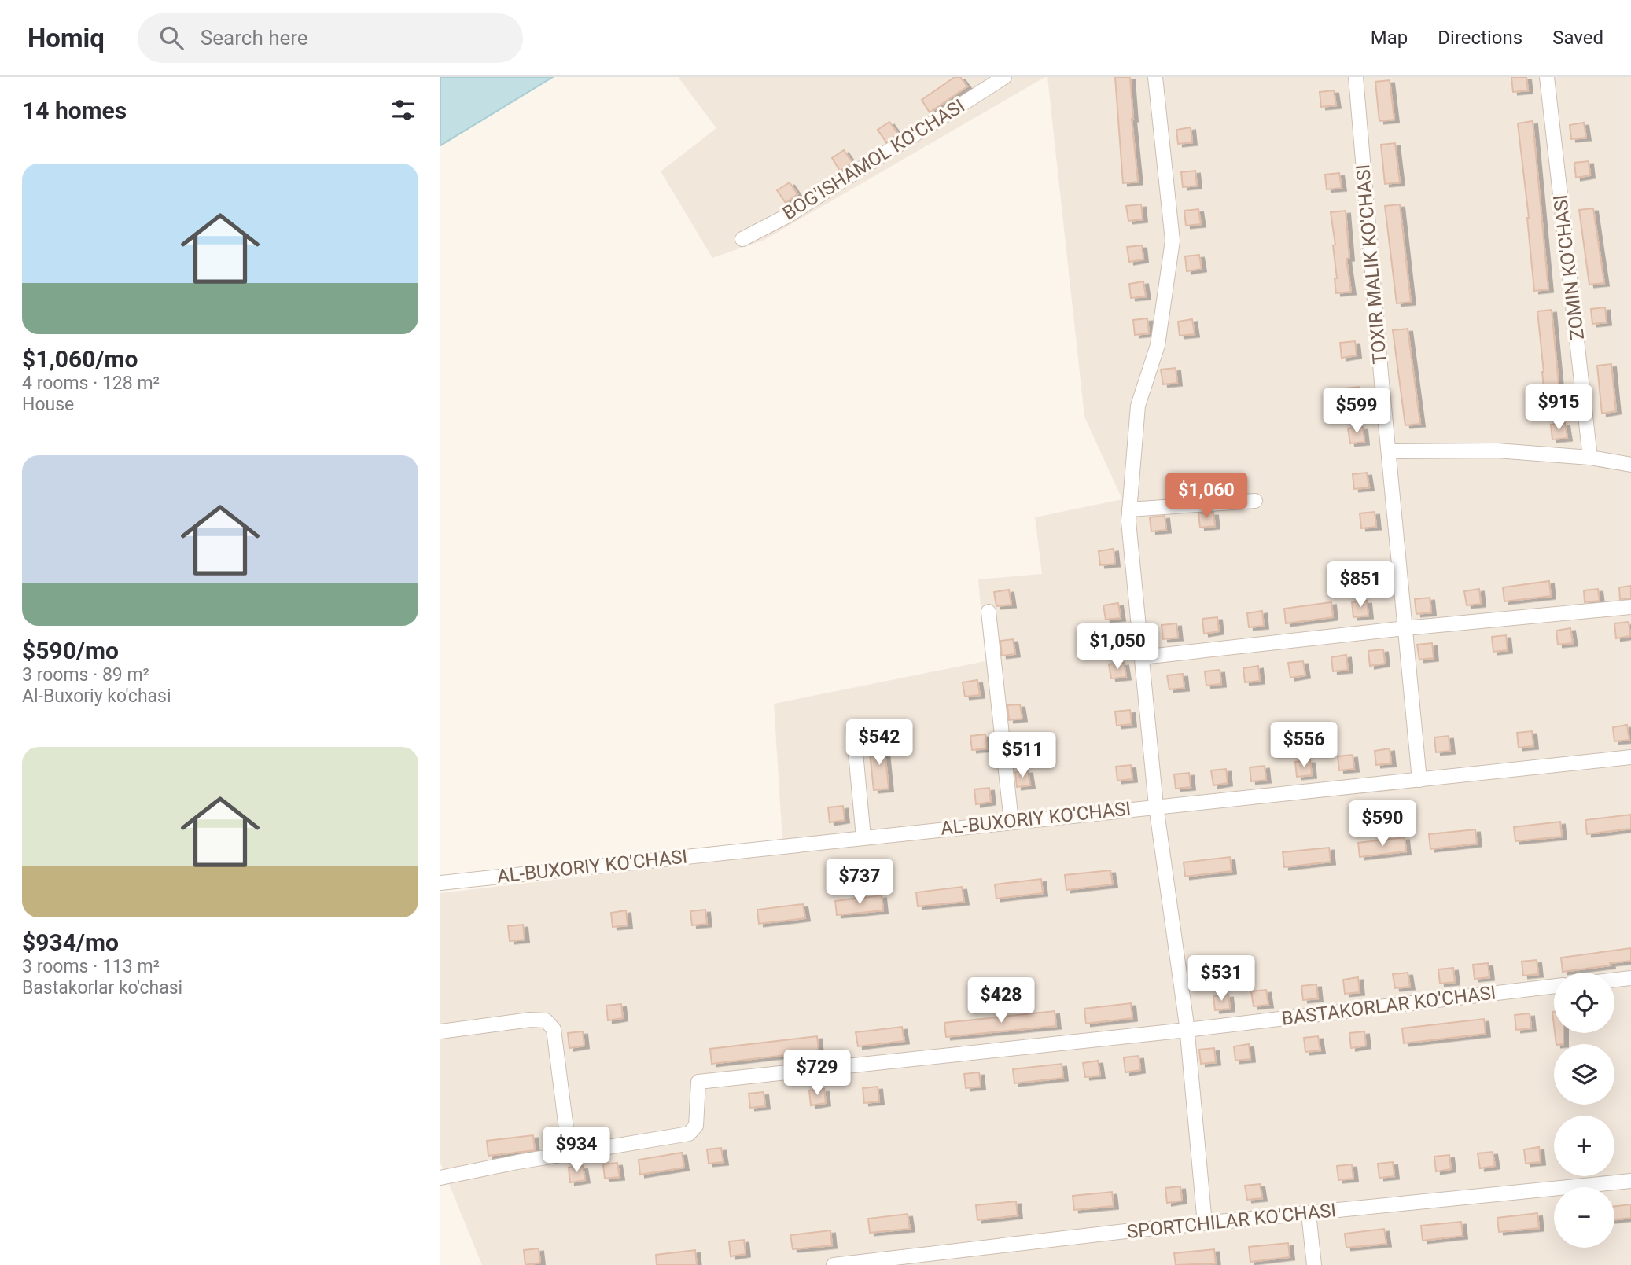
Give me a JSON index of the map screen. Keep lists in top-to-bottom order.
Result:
{
  "streets": {
    "street": [
      "BOG'ISHAMOL KO'CHASI",
      "TOXIR MALIK KO'CHASI",
      "ZOMIN KO'CHASI",
      "AL-BUXORIY KO'CHASI",
      "BASTAKORLAR KO'CHASI",
      "SPORTCHILAR KO'CHASI"
    ]
  },
  "crossings": [
    ["TOXIR MALIK KO'CHASI", "AL-BUXORIY KO'CHASI"]
  ],
  "page": {
    "header": "Homiq",
    "search": "Search here",
    "nav": ["Map", "Directions", "Saved"],
    "heading": "14 homes",
    "list": [
      {
        "name": "$1,060/mo",
        "note": "4 rooms · 128 m² · House"
      },
      {
        "name": "$590/mo",
        "note": "3 rooms · 89 m² · Al-Buxoriy ko'chasi"
      },
      {
        "name": "$934/mo",
        "note": "3 rooms · 113 m² · Bastakorlar ko'chasi"
      }
    ],
    "price": [
      "$915",
      "$599",
      "$1,060",
      "$851",
      "$1,050",
      "$542",
      "$556",
      "$511",
      "$590",
      "$737",
      "$531",
      "$428",
      "$729",
      "$934"
    ],
    "map_buttons": ["+", "−"]
  }
}
